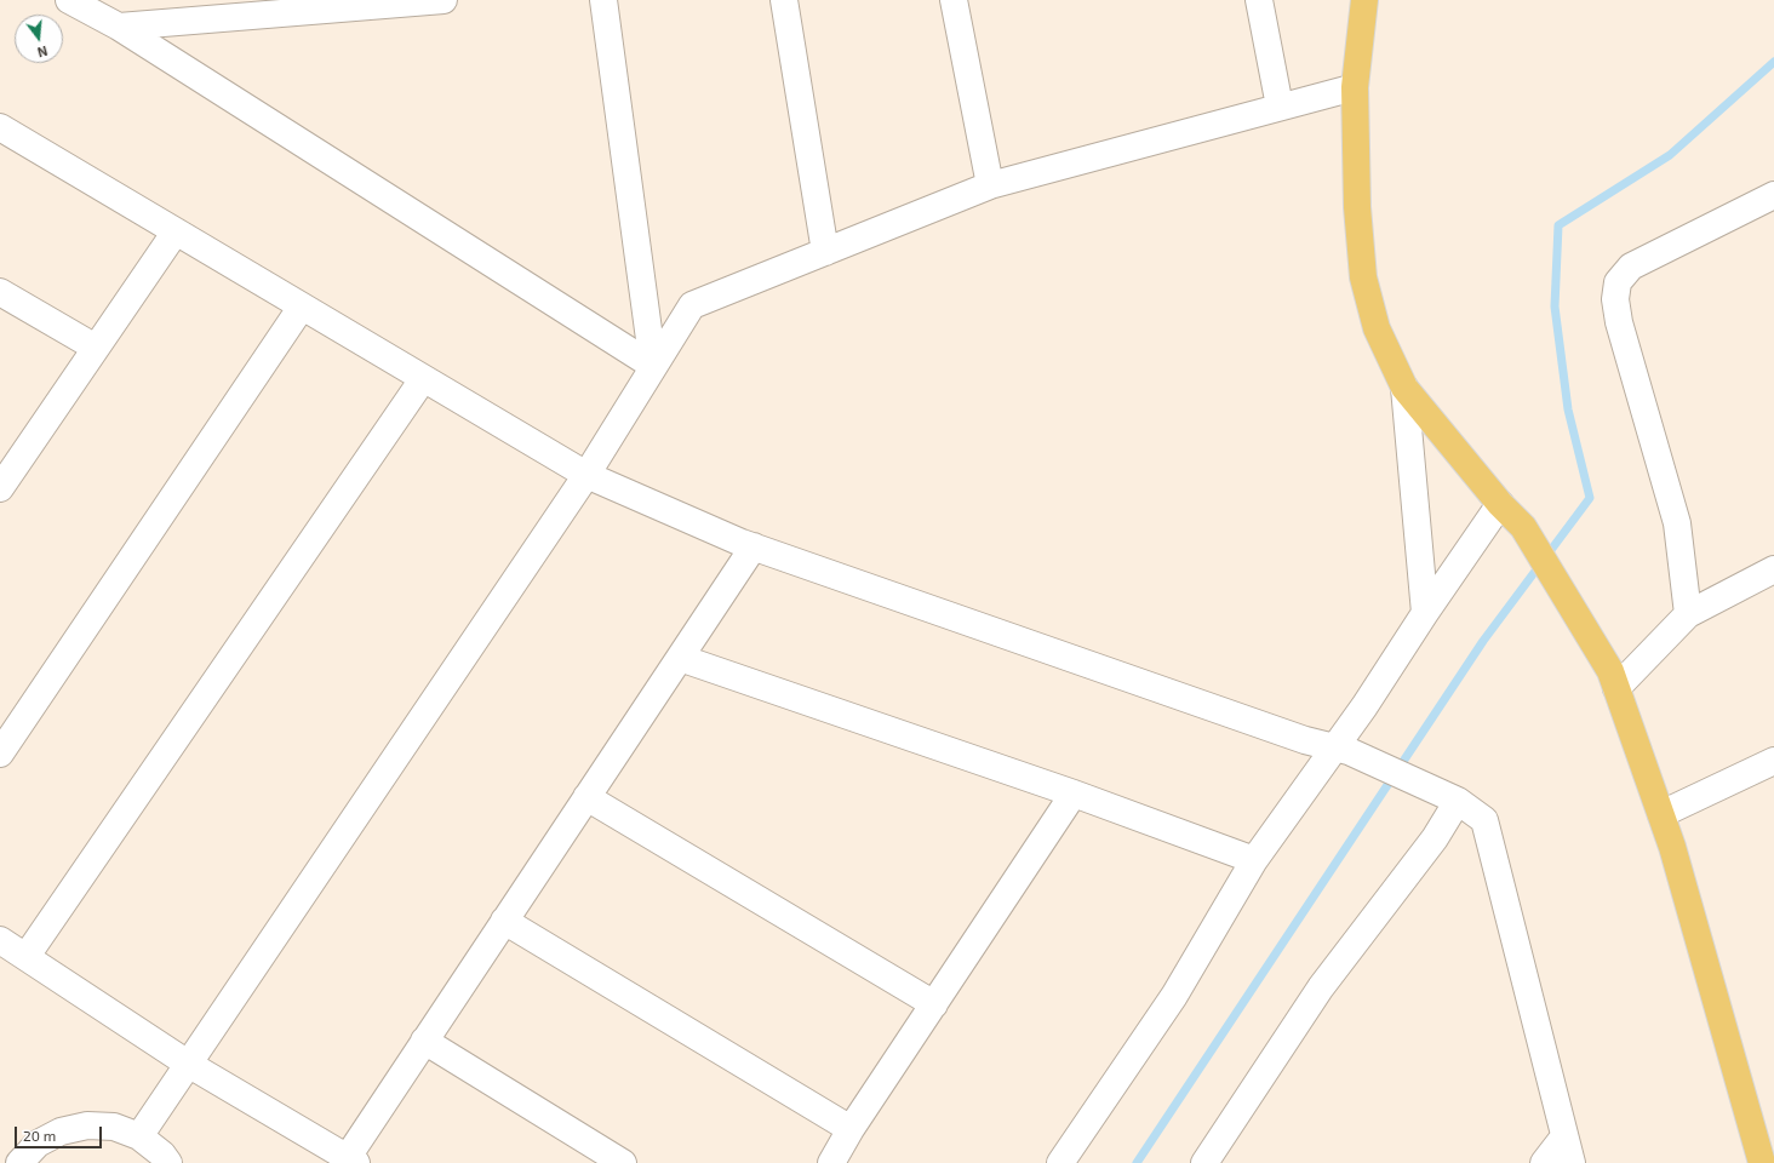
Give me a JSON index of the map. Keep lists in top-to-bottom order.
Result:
{
  "scale_bar": "20 m",
  "north": "bottom"
}
